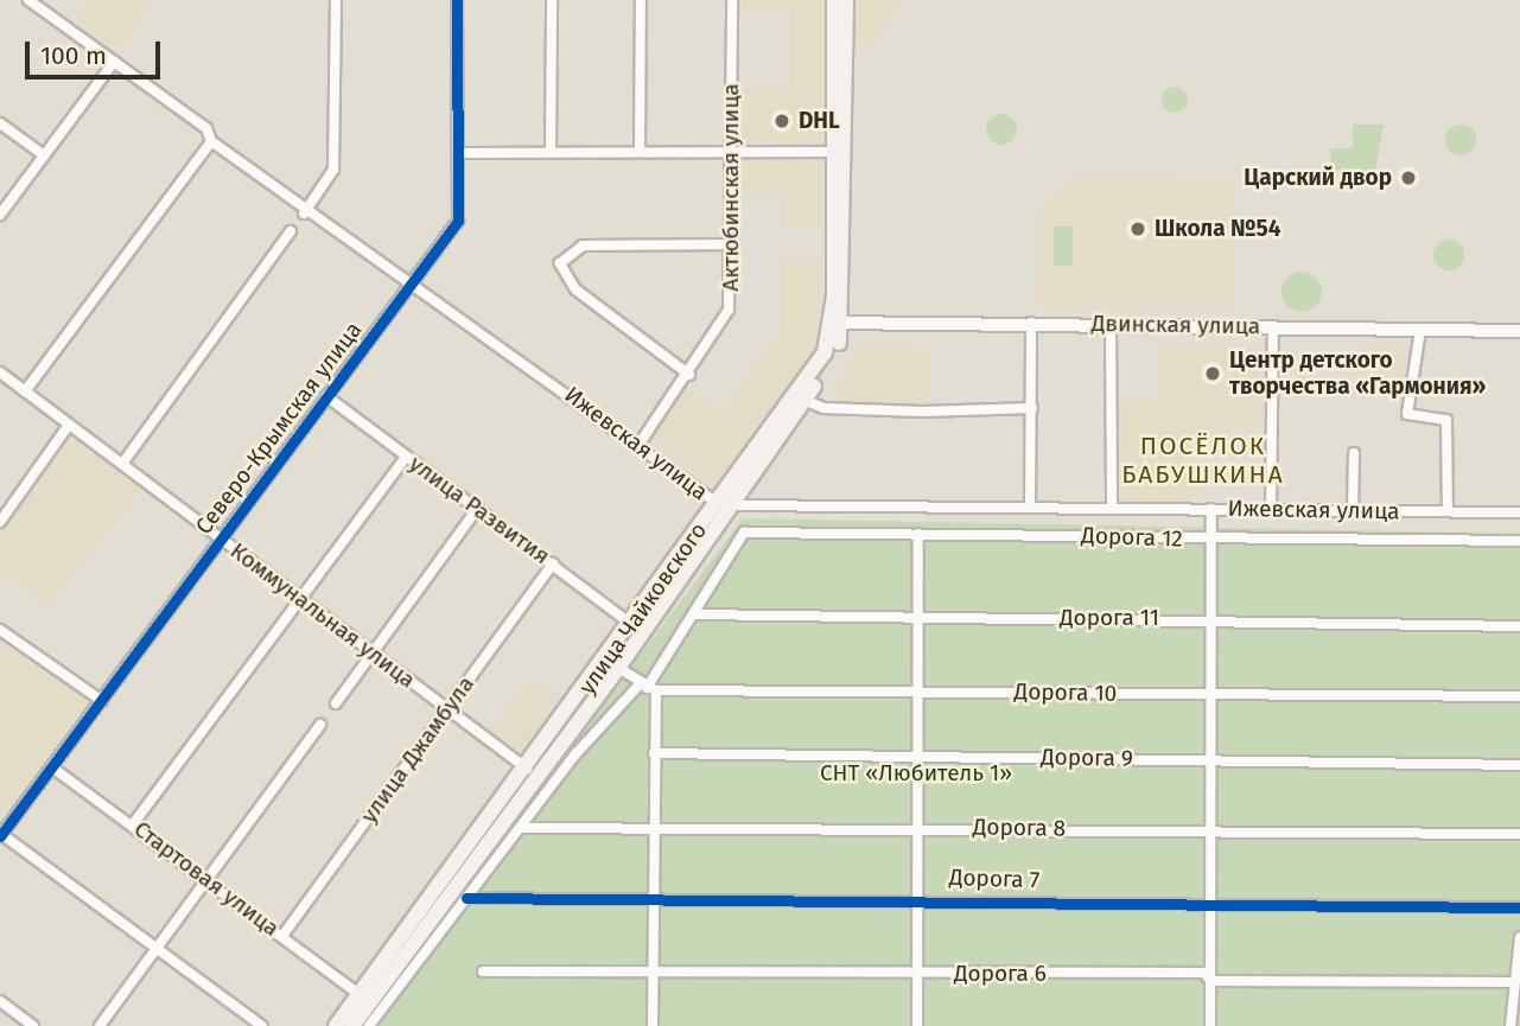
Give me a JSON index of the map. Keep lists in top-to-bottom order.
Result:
{
  "streets": {
    "main road": ["улица Чайковского"],
    "street": [
      "Актюбинская улица",
      "Двинская улица",
      "Северо-Крымская улица",
      "Ижевская улица",
      "улица Развития",
      "Дорога 12",
      "Коммунальная улица",
      "Дорога 11",
      "Дорога 10",
      "улица Джамбула",
      "Дорога 9",
      "Дорога 8",
      "Стартовая улица",
      "Дорога 7",
      "Дорога 6"
    ]
  },
  "crossings": [
    ["Актюбинская улица", "Ижевская улица"],
    ["Двинская улица", "улица Чайковского"],
    ["Северо-Крымская улица", "Ижевская улица"],
    ["Северо-Крымская улица", "улица Развития"],
    ["Северо-Крымская улица", "Коммунальная улица"],
    ["Северо-Крымская улица", "Стартовая улица"],
    ["Ижевская улица", "улица Чайковского"],
    ["улица Развития", "улица Чайковского"],
    ["улица Развития", "улица Джамбула"],
    ["Дорога 12", "Дорога 11"],
    ["улица Чайковского", "Коммунальная улица"],
    ["улица Чайковского", "Стартовая улица"],
    ["Коммунальная улица", "улица Джамбула"],
    ["улица Джамбула", "Стартовая улица"]
  ],
  "districts": ["ПОСЁЛОК БАБУШКИНА"],
  "parks": ["СНТ «Любитель 1»"],
  "places": [
    "DHL",
    "Царский двор",
    "Школа №54",
    "Центр детского творчества «Гармония»"
  ],
  "scale_bar": "100 m"
}
